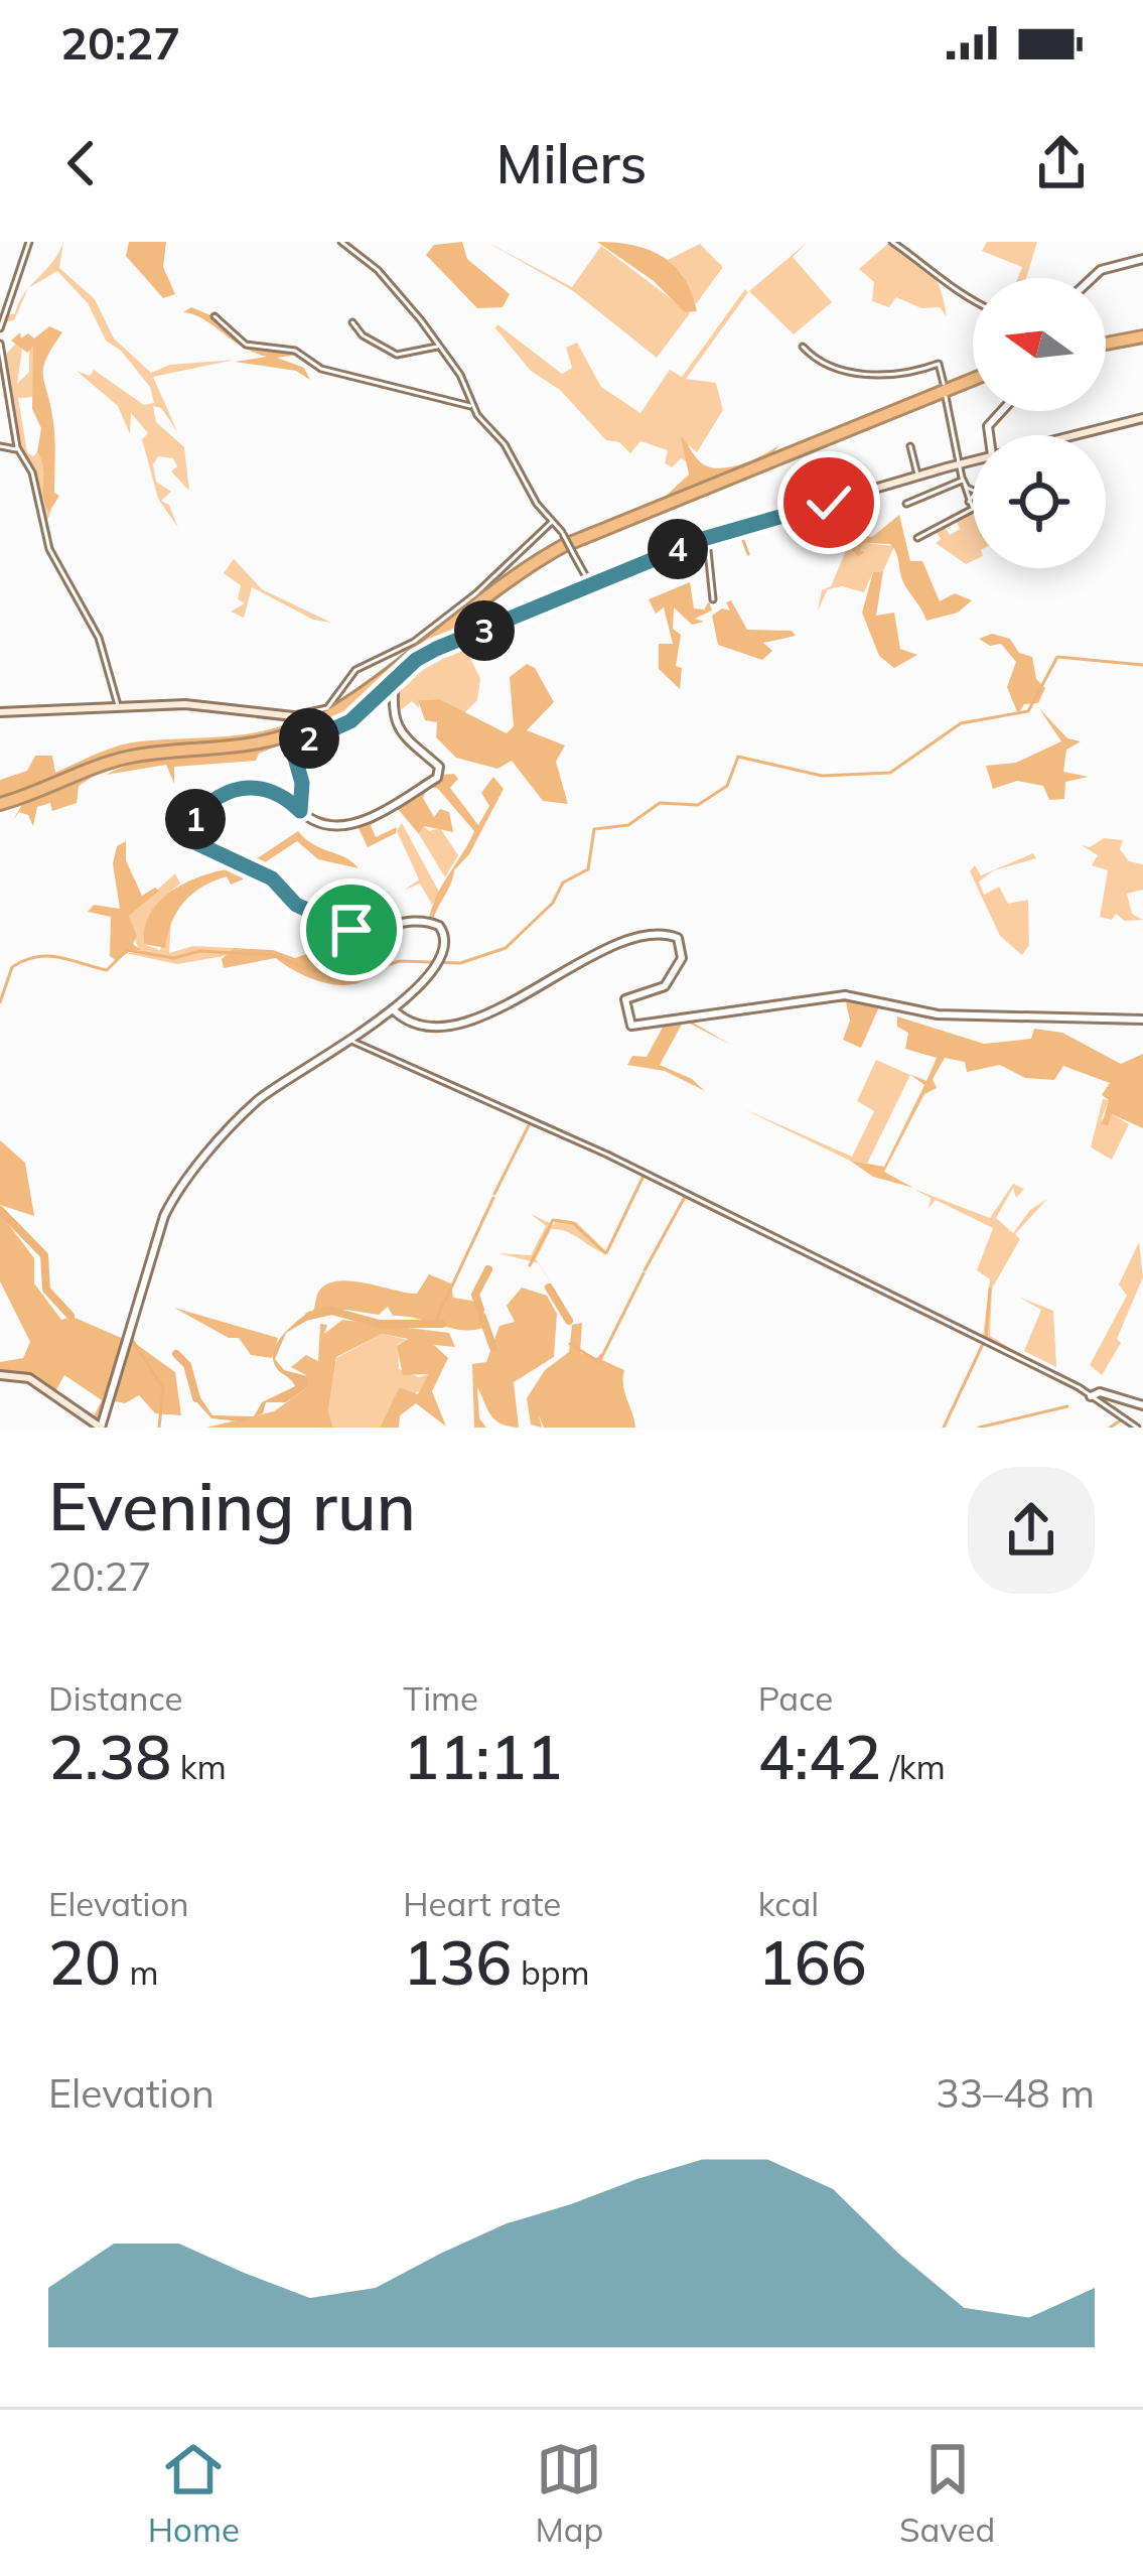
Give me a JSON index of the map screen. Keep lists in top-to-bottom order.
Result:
{
  "north": "left",
  "page": {
    "status": "20:27",
    "header": "Milers",
    "pins": [
      "4",
      "3",
      "2",
      "1"
    ],
    "heading": ["Evening run", "20:27"],
    "stats": [
      ["Distance", "2.38 km"],
      ["Time", "11:11"],
      ["Pace", "4:42 /km"],
      ["Elevation", "20 m"],
      ["Heart rate", "136 bpm"],
      ["kcal", "166"]
    ],
    "chart": ["Elevation", "33–48 m"],
    "tabs": ["Home", "Map", "Saved"]
  }
}
